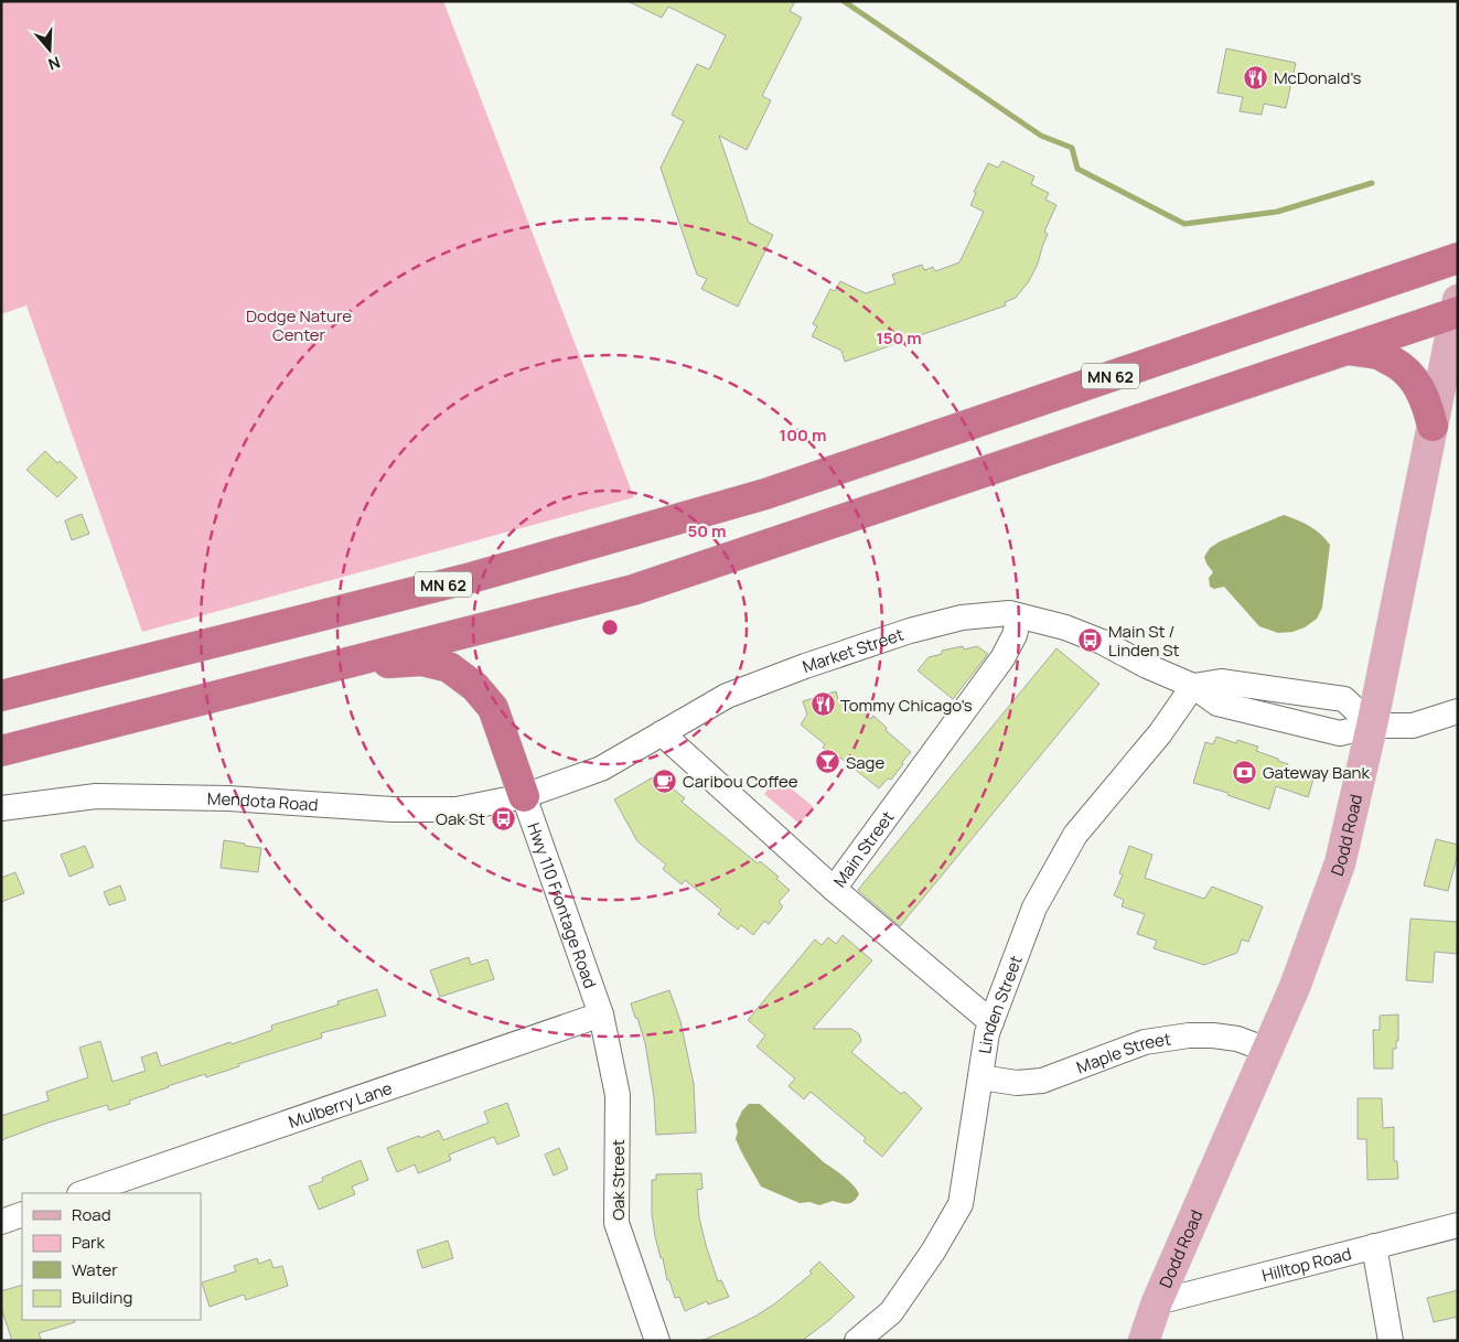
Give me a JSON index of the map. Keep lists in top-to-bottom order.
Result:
{
  "streets": {
    "highway": ["MN 62"],
    "main road": ["Dodd Road"],
    "street": [
      "Market Street",
      "Mendota Road",
      "Main Street",
      "Hwy 110 Frontage Road",
      "Linden Street",
      "Maple Street",
      "Mulberry Lane",
      "Oak Street",
      "Hilltop Road"
    ]
  },
  "crossings": [
    ["Market Street", "Mendota Road"],
    ["Market Street", "Dodd Road"],
    ["Market Street", "Main Street"],
    ["Market Street", "Hwy 110 Frontage Road"],
    ["Market Street", "Linden Street"],
    ["Mendota Road", "Hwy 110 Frontage Road"],
    ["Dodd Road", "Maple Street"],
    ["Dodd Road", "Hilltop Road"],
    ["Hwy 110 Frontage Road", "Mulberry Lane"],
    ["Hwy 110 Frontage Road", "Oak Street"],
    ["Linden Street", "Maple Street"],
    ["Mulberry Lane", "Oak Street"]
  ],
  "parks": ["Dodge Nature Center"],
  "places": {
    "restaurant": ["McDonald's", "Tommy Chicago's"],
    "bus stop": ["Main St / Linden St", "Oak St"],
    "bar": ["Sage"],
    "bank": ["Gateway Bank"],
    "cafe": ["Caribou Coffee"]
  },
  "legend": [
    "Road",
    "Park",
    "Water",
    "Building"
  ],
  "north": "bottom",
  "rings": ["150 m", "100 m", "50 m"]
}
